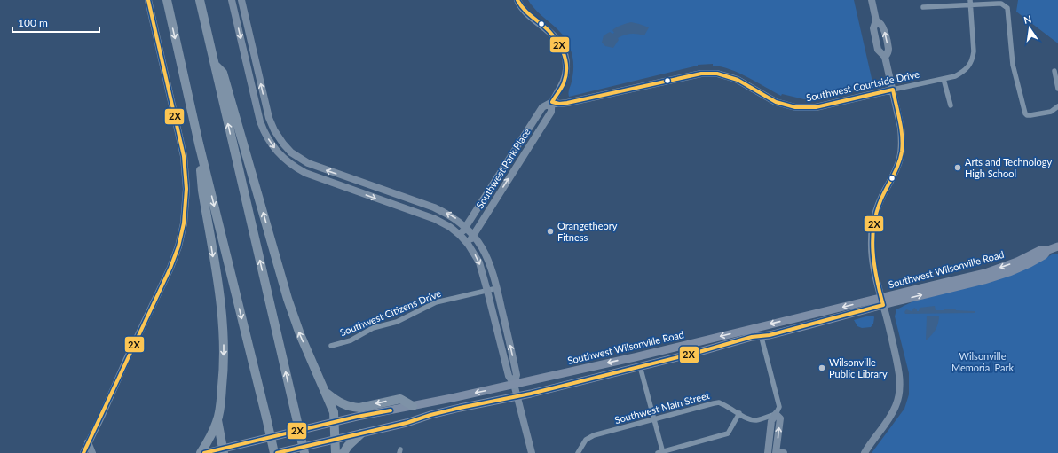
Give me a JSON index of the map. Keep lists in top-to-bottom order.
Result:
{
  "streets": {
    "main road": ["Southwest Wilsonville Road"],
    "street": [
      "Southwest Courtside Drive",
      "Southwest Park Place",
      "Southwest Citizens Drive",
      "Southwest Main Street"
    ]
  },
  "crossings": [
    ["Southwest Courtside Drive", "Southwest Park Place"]
  ],
  "parks": ["Wilsonville Memorial Park"],
  "places": ["Arts and Technology High School", "Orangetheory Fitness", "Wilsonville Public Library"],
  "lines": ["transit line 2X"],
  "scale_bar": "100 m",
  "north": "top"
}
